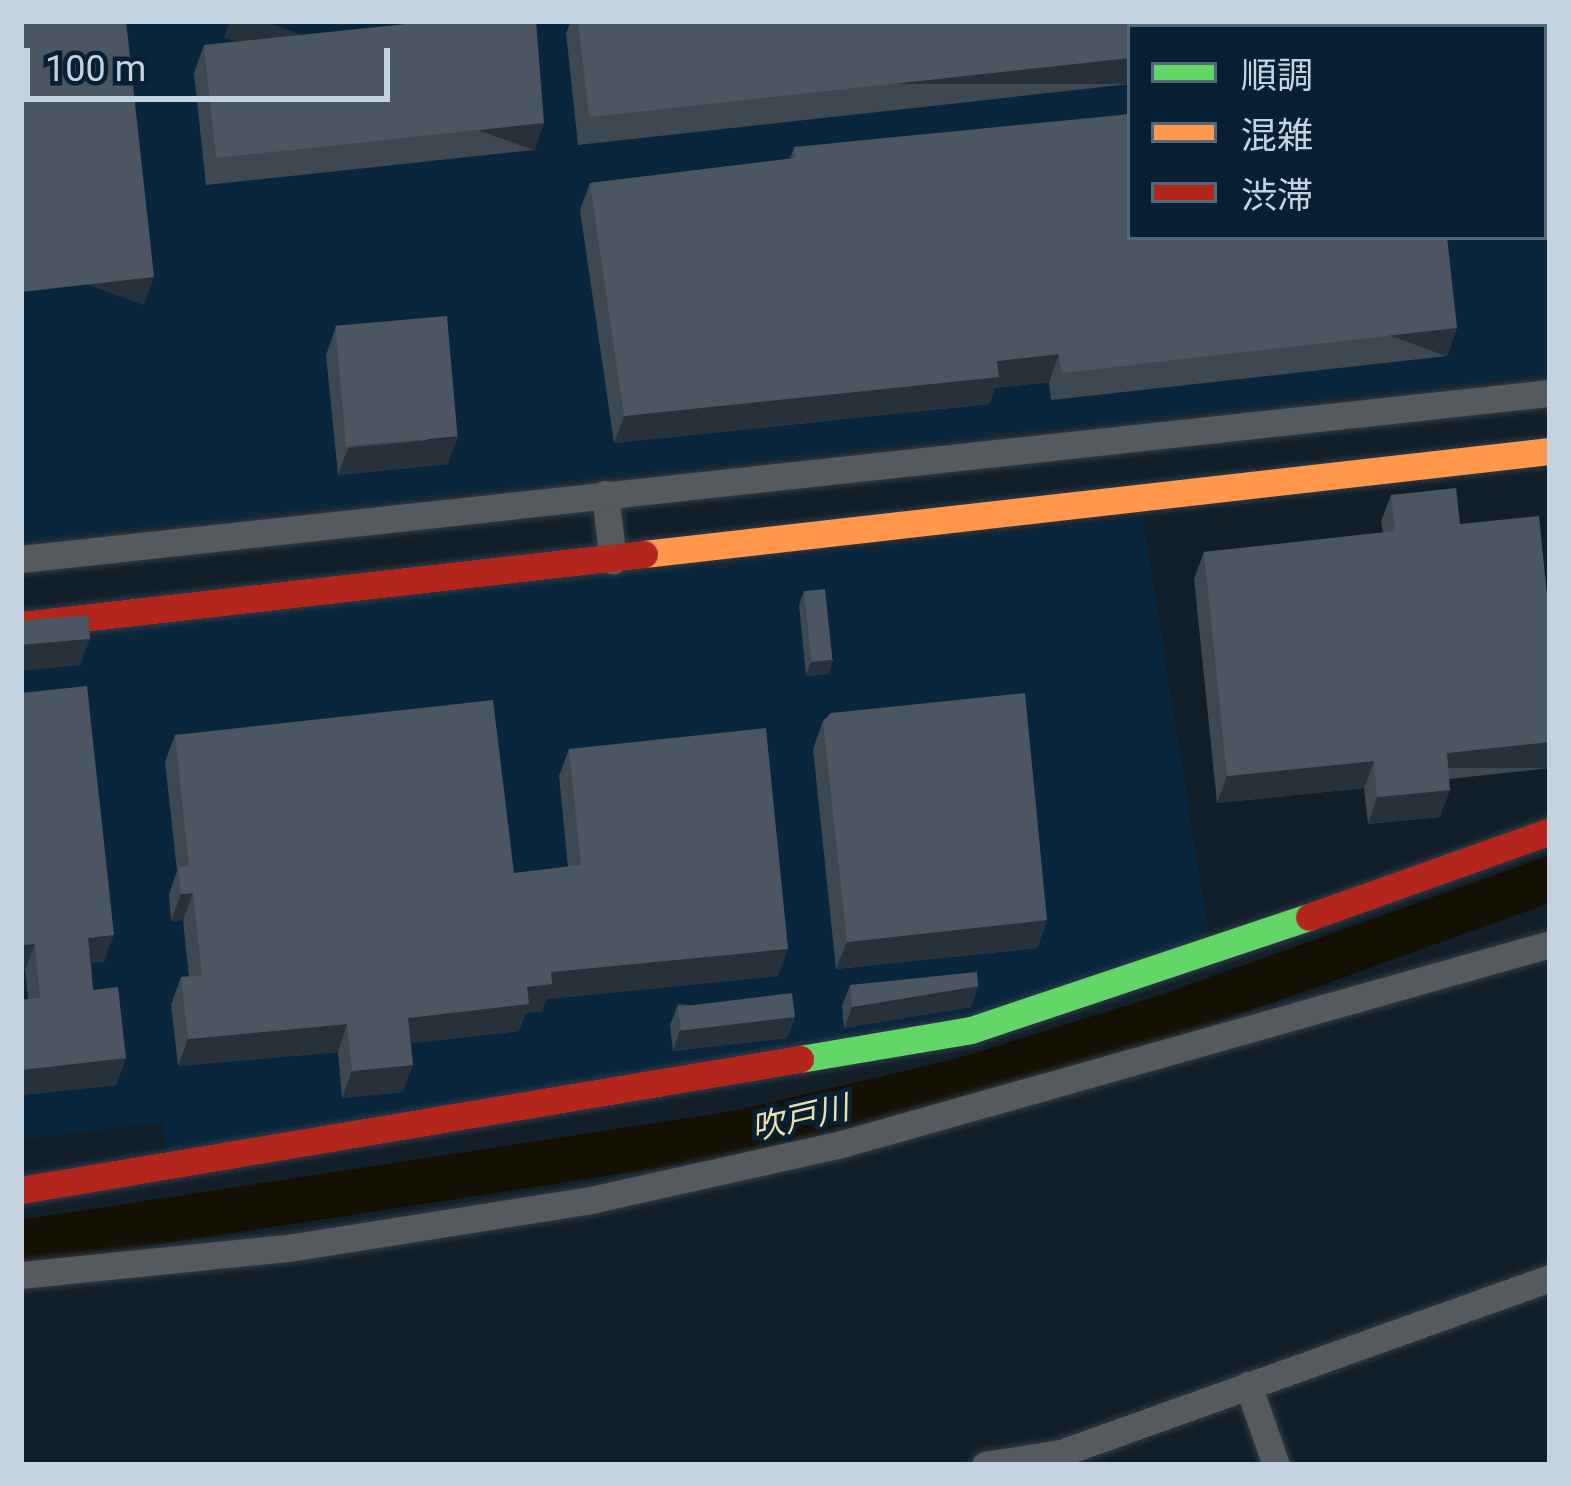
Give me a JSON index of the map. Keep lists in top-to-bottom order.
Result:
{
  "water": ["吹戸川"],
  "legend": ["順調", "混雑", "渋滞"],
  "scale_bar": "100 m"
}
